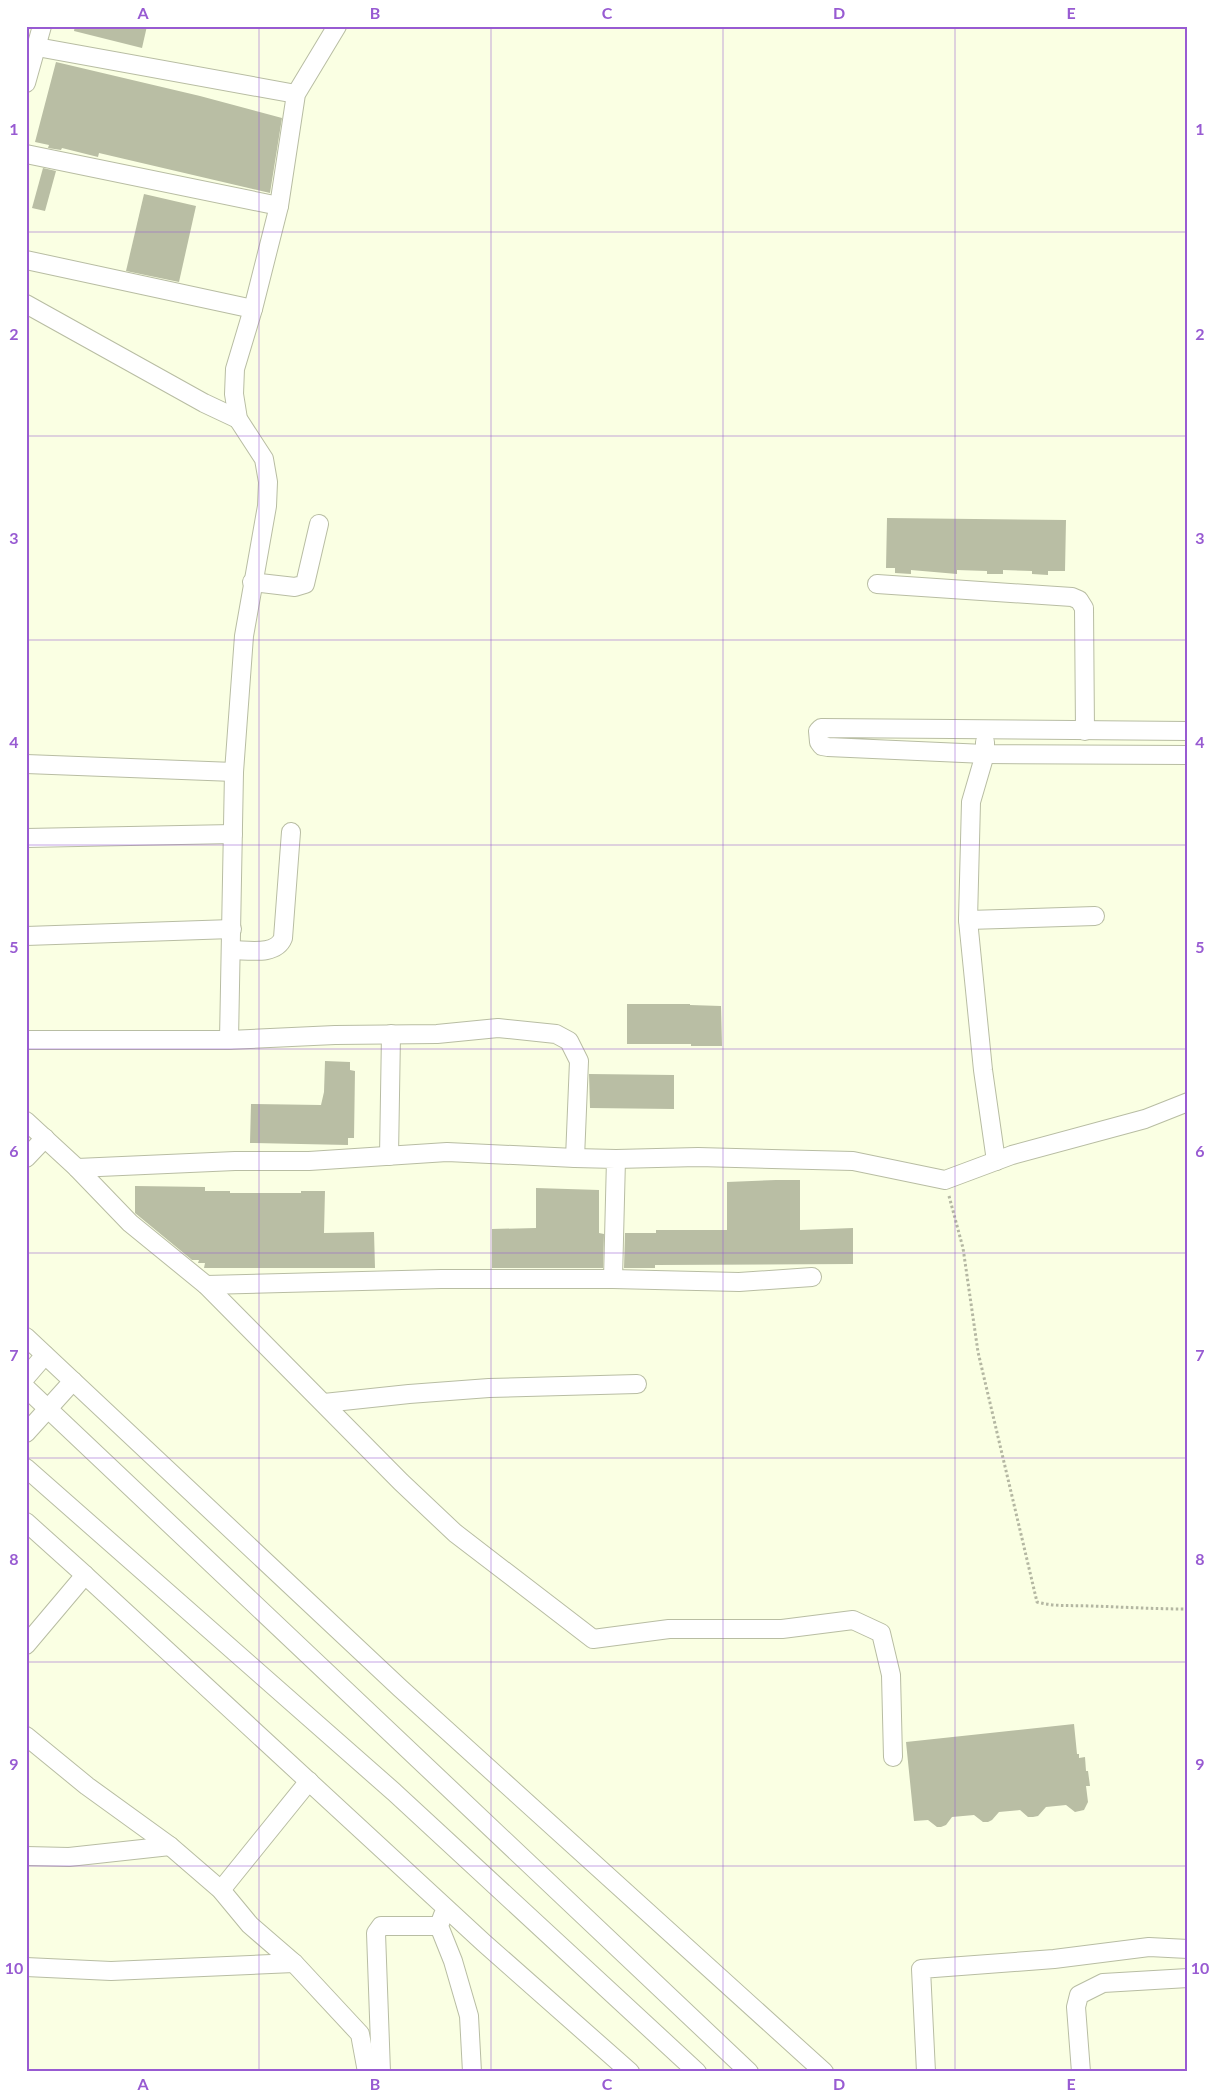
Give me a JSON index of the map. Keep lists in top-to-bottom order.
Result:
{
  "grid": {
    "columns": [
      "A",
      "B",
      "C",
      "D",
      "E"
    ],
    "rows": [
      "1",
      "2",
      "3",
      "4",
      "5",
      "6",
      "7",
      "8",
      "9",
      "10"
    ]
  }
}
